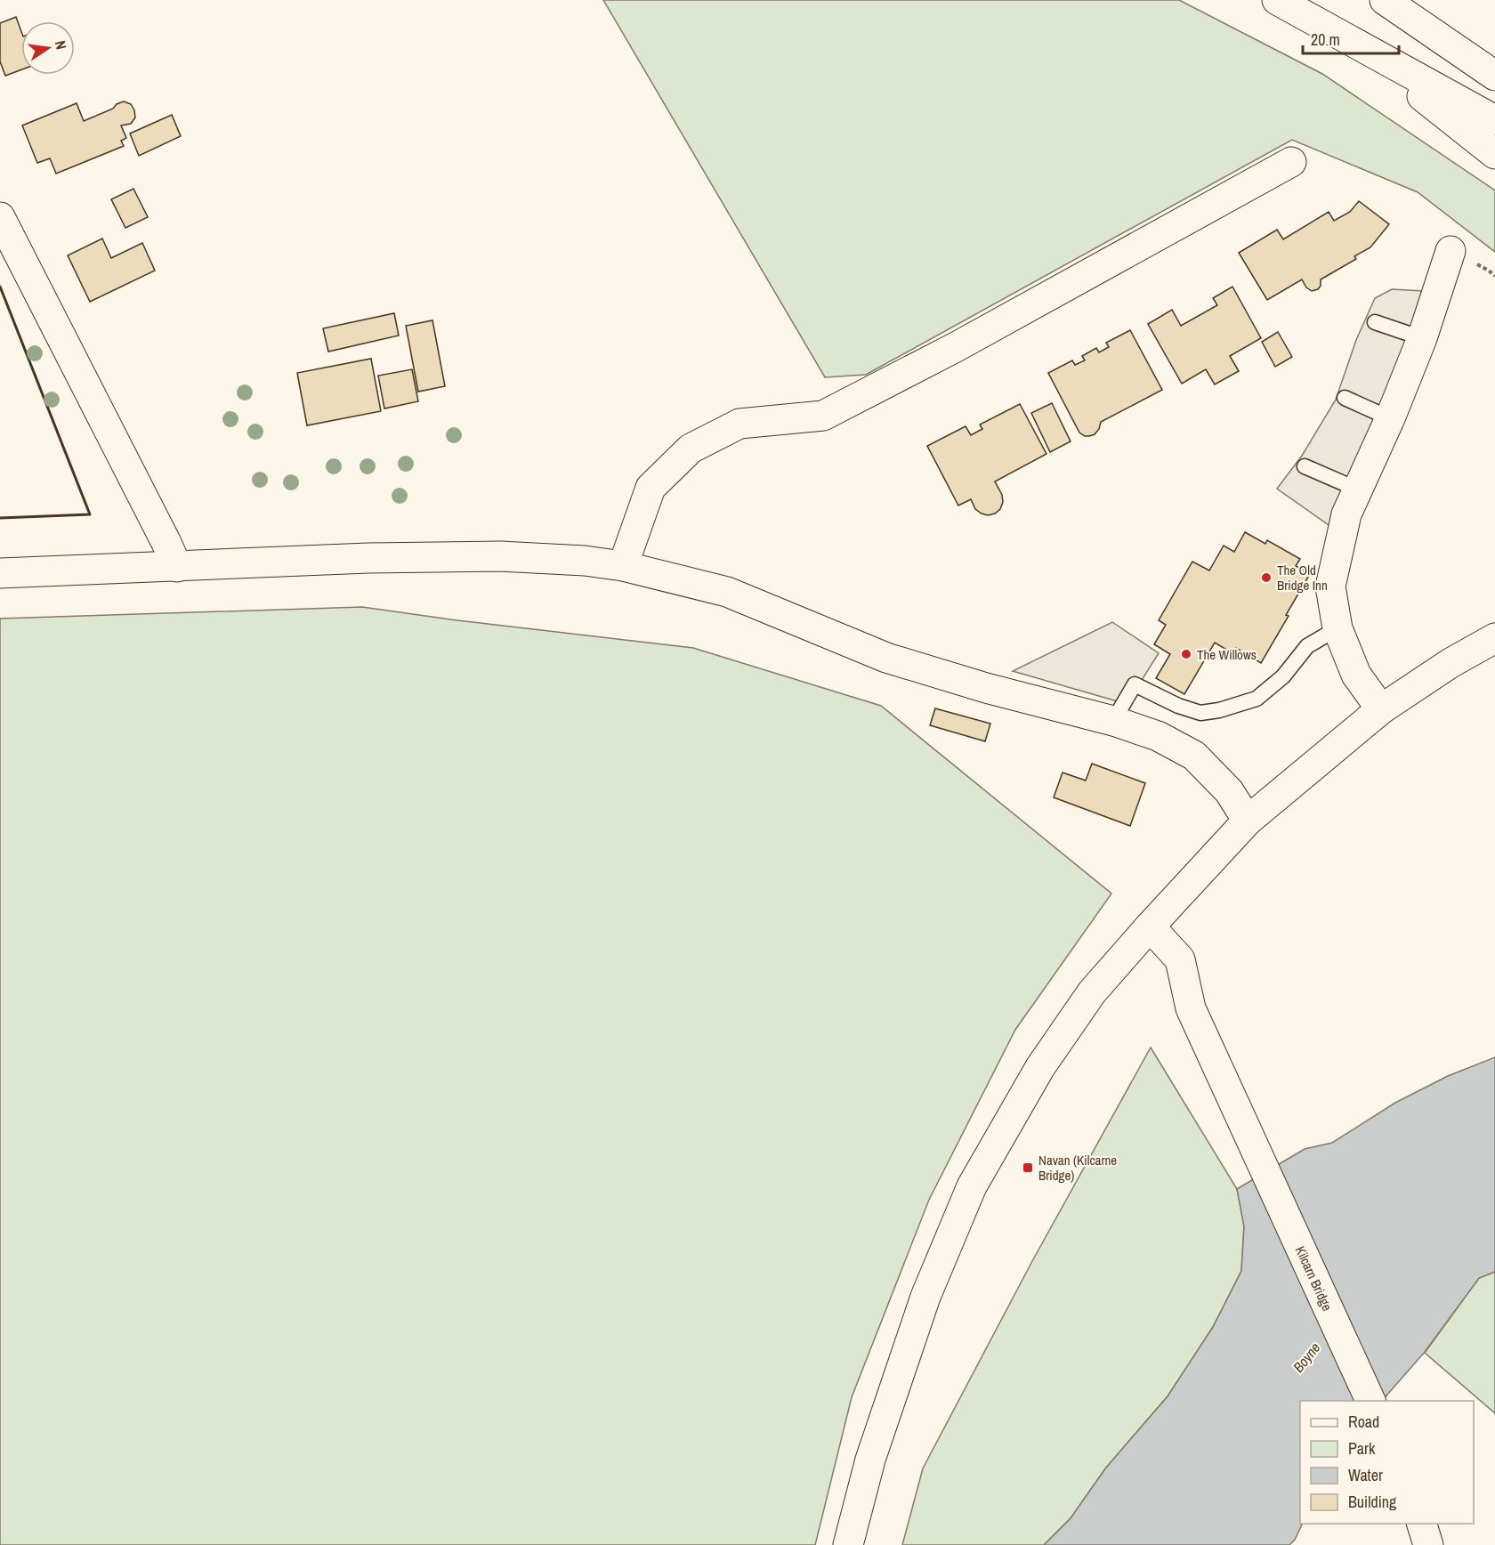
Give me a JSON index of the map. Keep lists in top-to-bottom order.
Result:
{
  "streets": {
    "main road": ["Kilcarn Bridge"]
  },
  "water": ["Boyne"],
  "places": {
    "other": ["The Old Bridge Inn", "The Willows"],
    "transit": ["Navan (Kilcarne Bridge)"]
  },
  "legend": [
    "Road",
    "Park",
    "Water",
    "Building"
  ],
  "scale_bar": "20 m",
  "north": "right"
}
